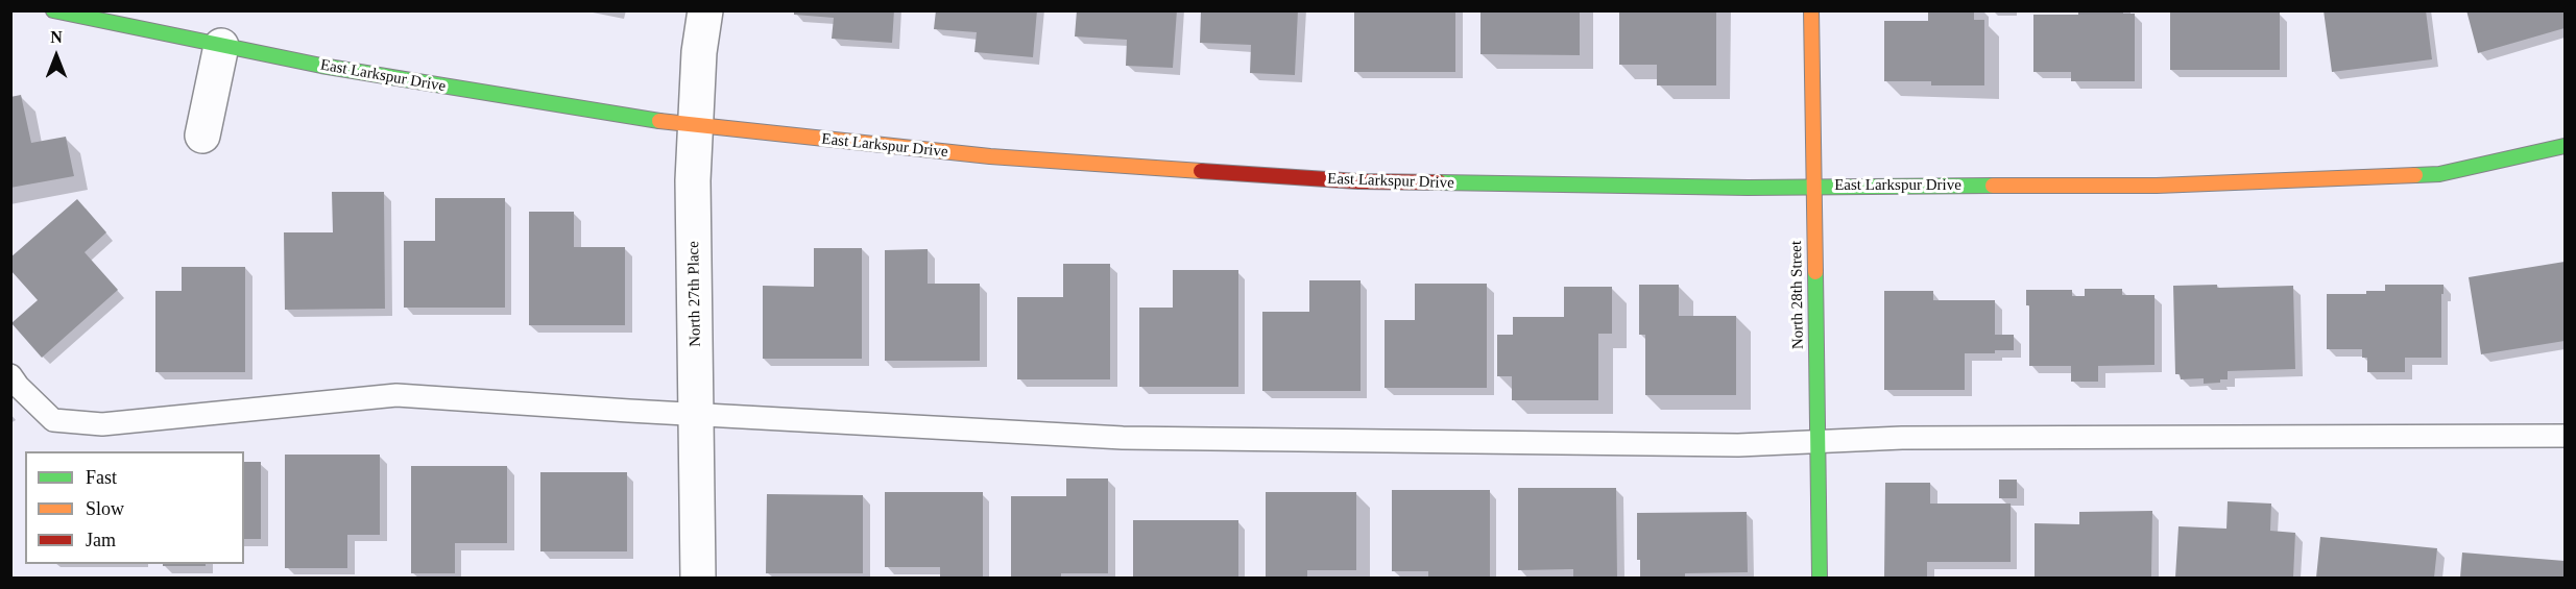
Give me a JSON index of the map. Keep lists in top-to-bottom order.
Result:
{
  "streets": {
    "street": ["East Larkspur Drive", "North 27th Place", "North 28th Street"]
  },
  "crossings": [
    ["East Larkspur Drive", "North 27th Place"],
    ["East Larkspur Drive", "North 28th Street"]
  ],
  "legend": ["Fast", "Slow", "Jam"],
  "north": "top"
}
